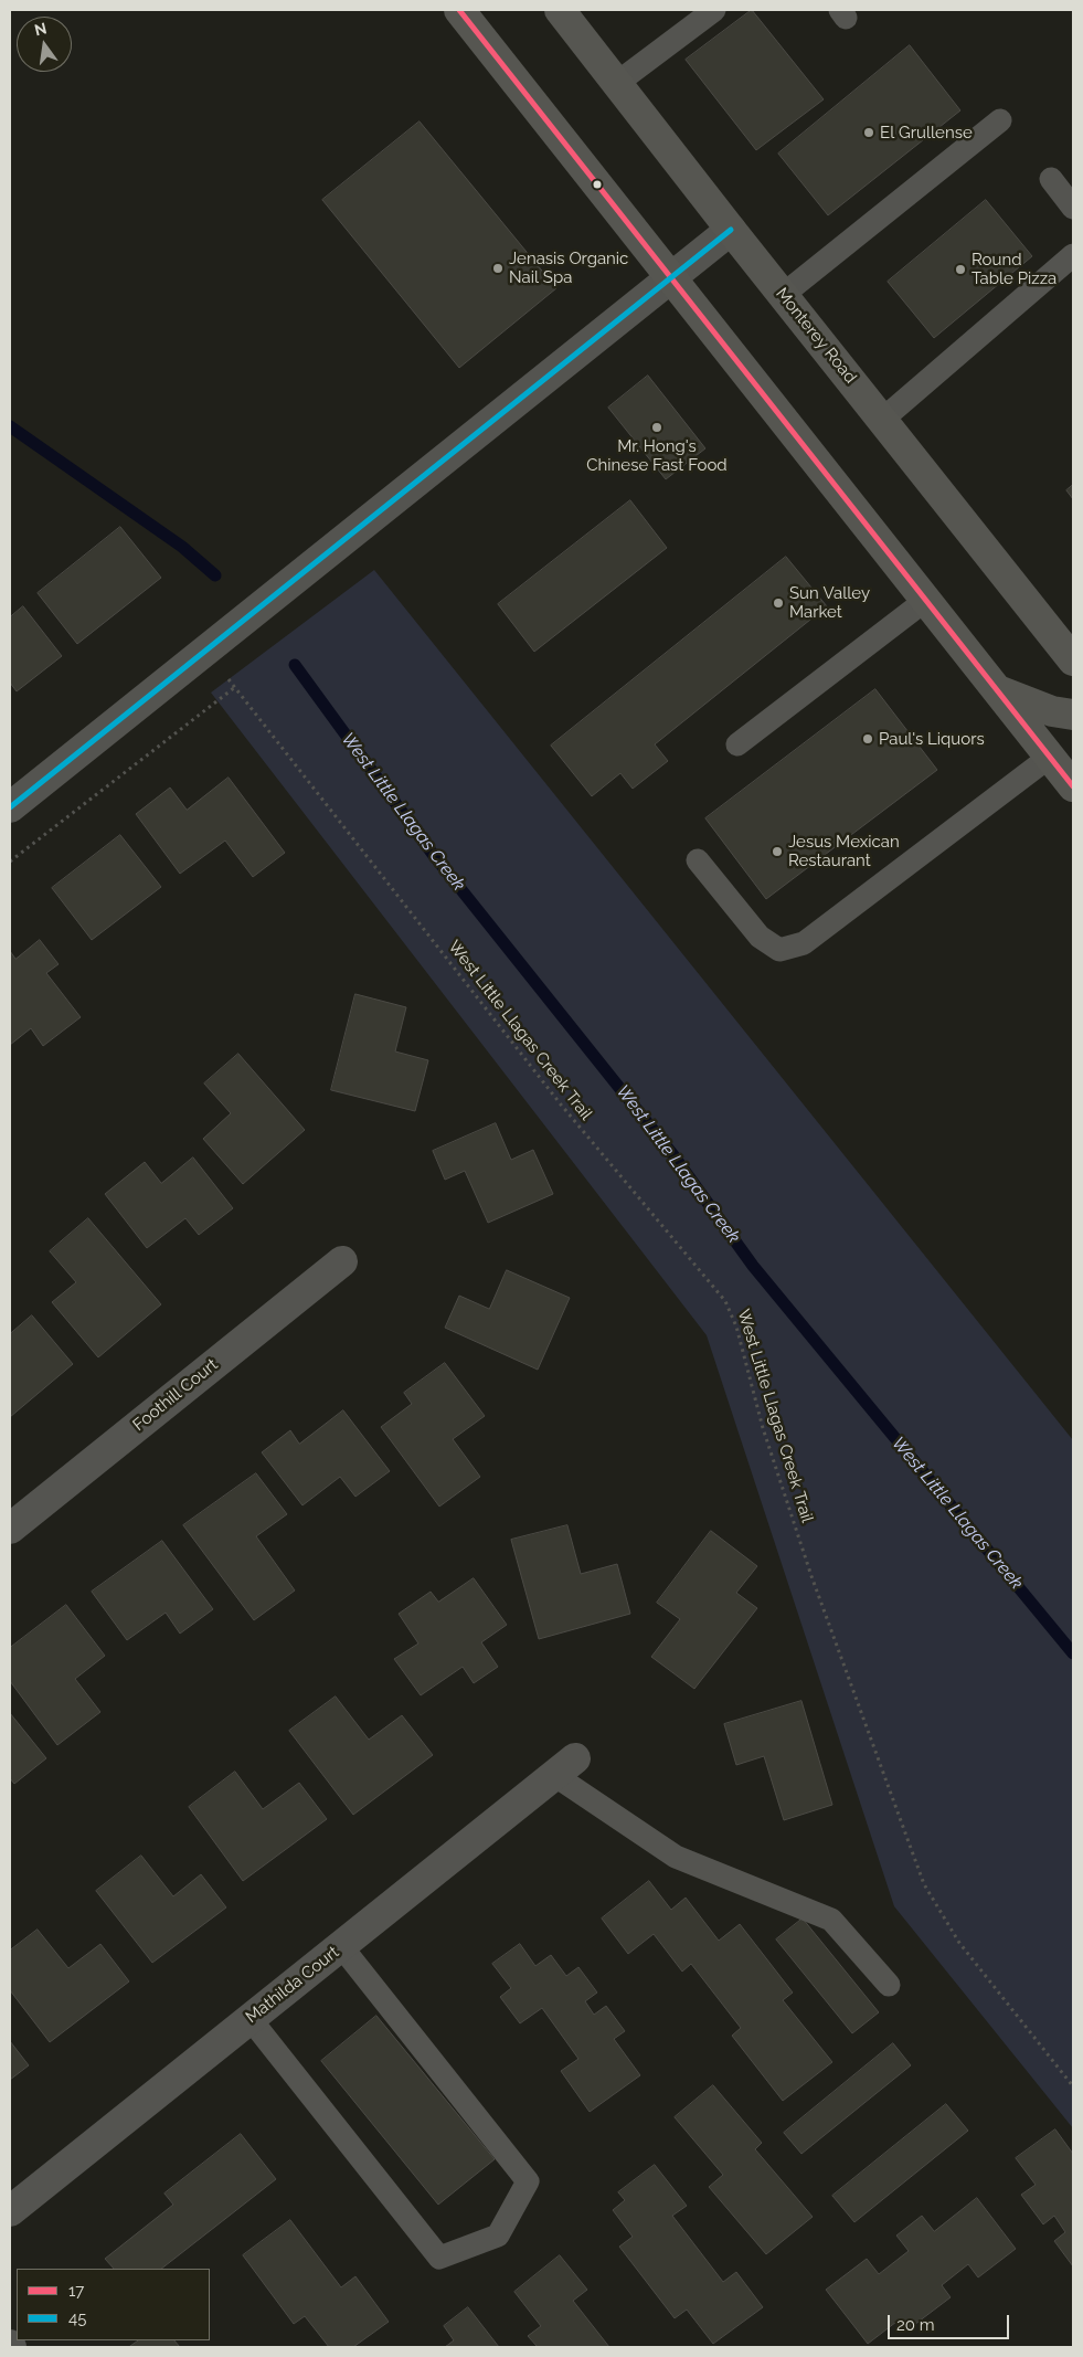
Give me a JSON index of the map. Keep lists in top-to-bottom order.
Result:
{
  "streets": {
    "main road": ["Monterey Road"],
    "street": ["Foothill Court", "Mathilda Court"],
    "path": ["West Little Llagas Creek Trail"]
  },
  "water": ["West Little Llagas Creek"],
  "places": [
    "El Grullense",
    "Jenasis Organic Nail Spa",
    "Round Table Pizza",
    "Mr. Hong's Chinese Fast Food",
    "Sun Valley Market",
    "Paul's Liquors",
    "Jesus Mexican Restaurant"
  ],
  "lines": ["transit line 17", "transit line 45"],
  "legend": ["17", "45"],
  "scale_bar": "20 m",
  "north": "top"
}
